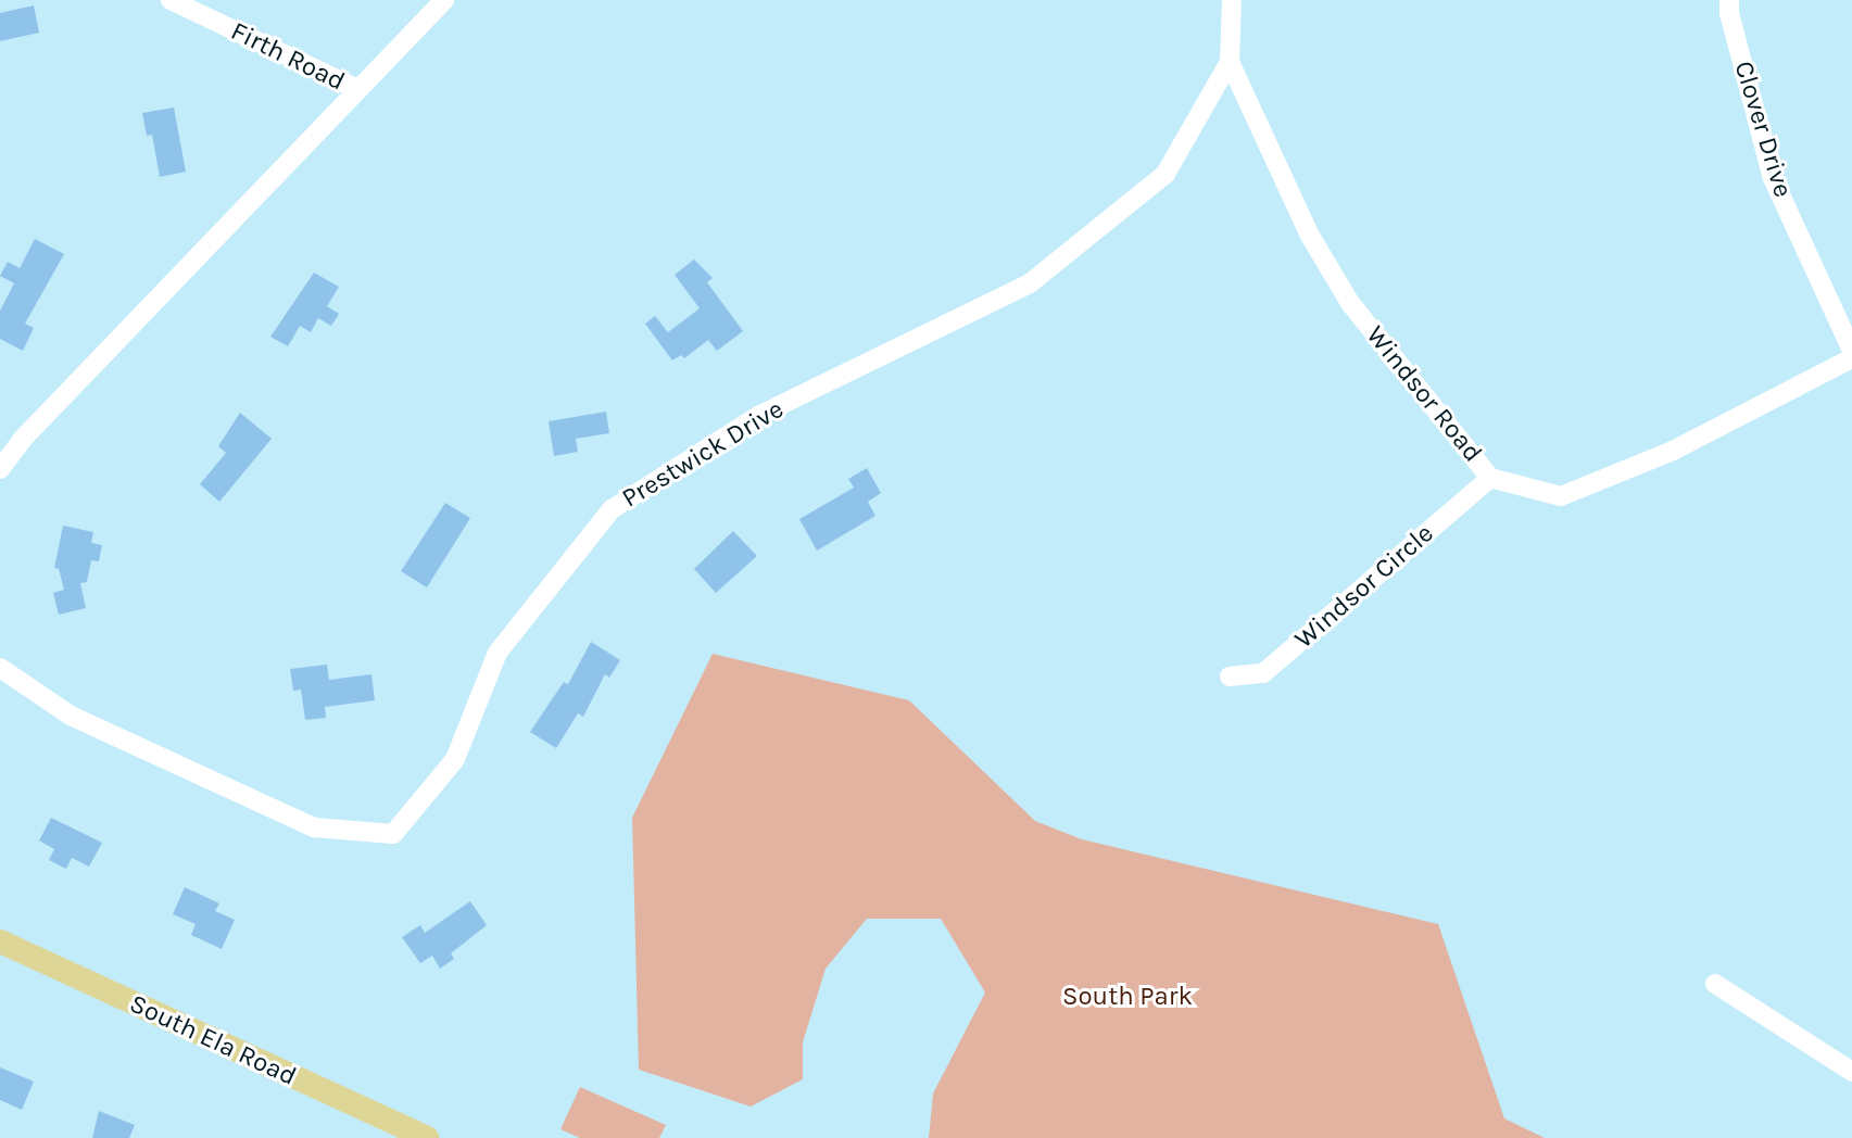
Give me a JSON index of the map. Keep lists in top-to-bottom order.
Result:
{
  "streets": {
    "main road": ["South Ela Road"],
    "street": [
      "Firth Road",
      "Clover Drive",
      "Windsor Road",
      "Prestwick Drive",
      "Windsor Circle"
    ]
  },
  "crossings": [
    ["Windsor Road", "Prestwick Drive"],
    ["Windsor Road", "Windsor Circle"]
  ],
  "parks": ["South Park"]
}
